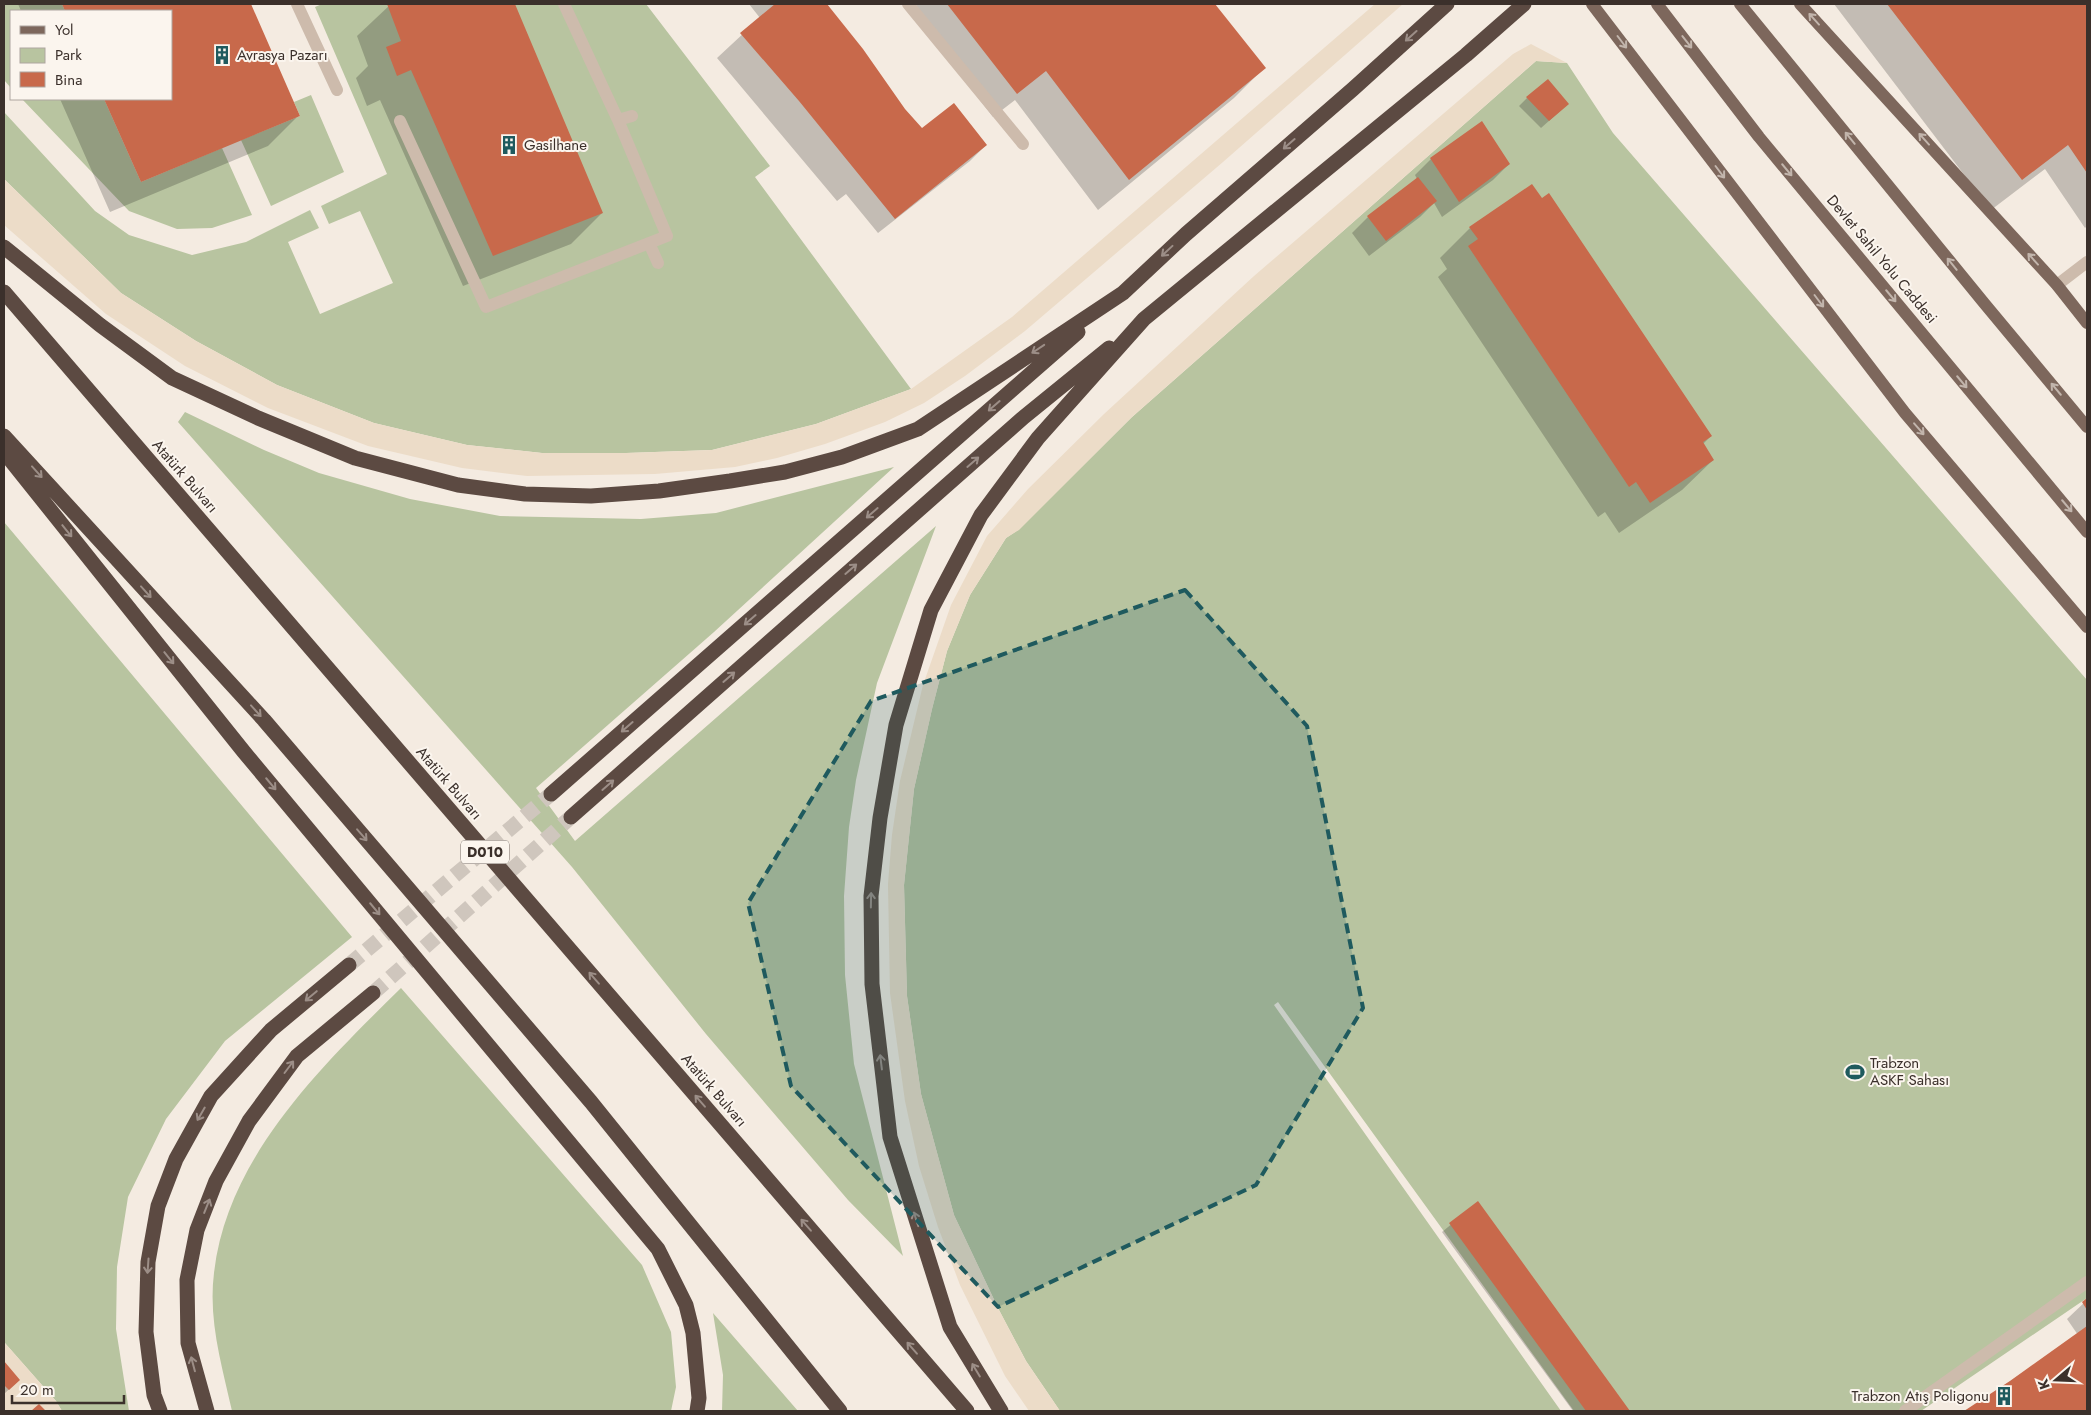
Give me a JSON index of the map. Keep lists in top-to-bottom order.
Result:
{
  "streets": {
    "highway": ["Atatürk Bulvarı", "D010"],
    "main road": ["Devlet Sahil Yolu Caddesi"]
  },
  "places": {
    "building": ["Avrasya Pazarı", "Gasilhane", "Trabzon Atış Poligonu"],
    "sports": ["Trabzon ASKF Sahası"]
  },
  "legend": ["Yol", "Park", "Bina"],
  "scale_bar": "20 m",
  "north": "left"
}
